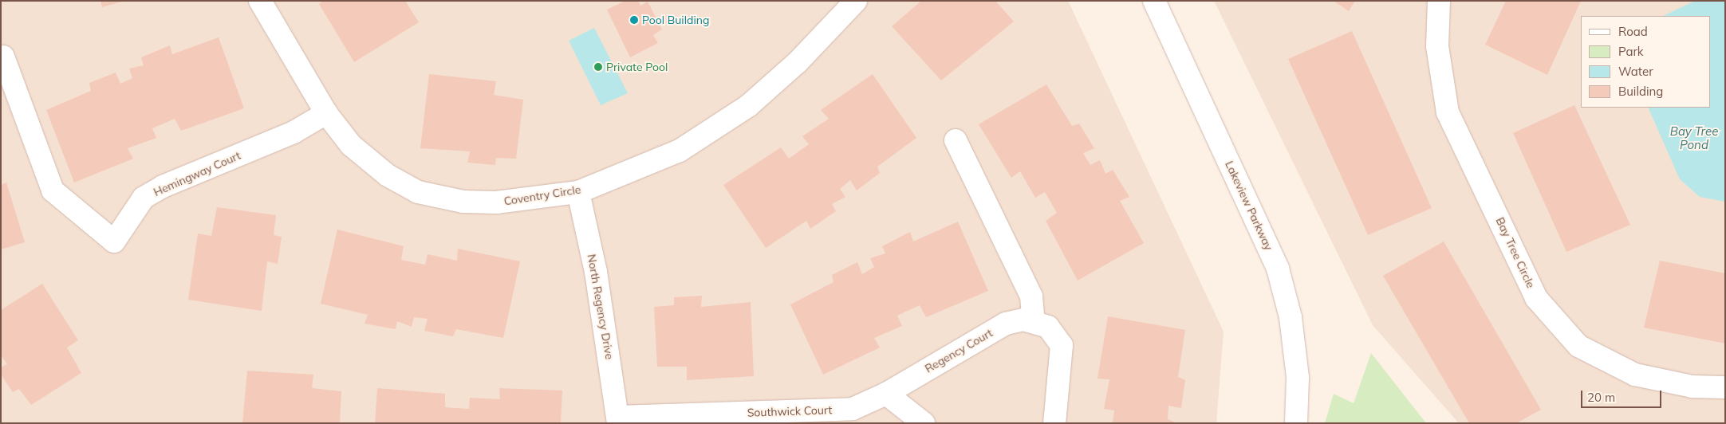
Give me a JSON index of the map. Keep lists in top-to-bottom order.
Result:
{
  "streets": {
    "street": [
      "Hemingway Court",
      "Coventry Circle",
      "Lakeview Parkway",
      "Bay Tree Circle",
      "North Regency Drive",
      "Regency Court",
      "Southwick Court"
    ]
  },
  "crossings": [
    ["Hemingway Court", "Coventry Circle"],
    ["Coventry Circle", "North Regency Drive"],
    ["North Regency Drive", "Southwick Court"],
    ["Regency Court", "Southwick Court"]
  ],
  "water": ["Bay Tree Pond"],
  "places": ["Pool Building", "Private Pool"],
  "legend": [
    "Road",
    "Park",
    "Water",
    "Building"
  ],
  "scale_bar": "20 m"
}
